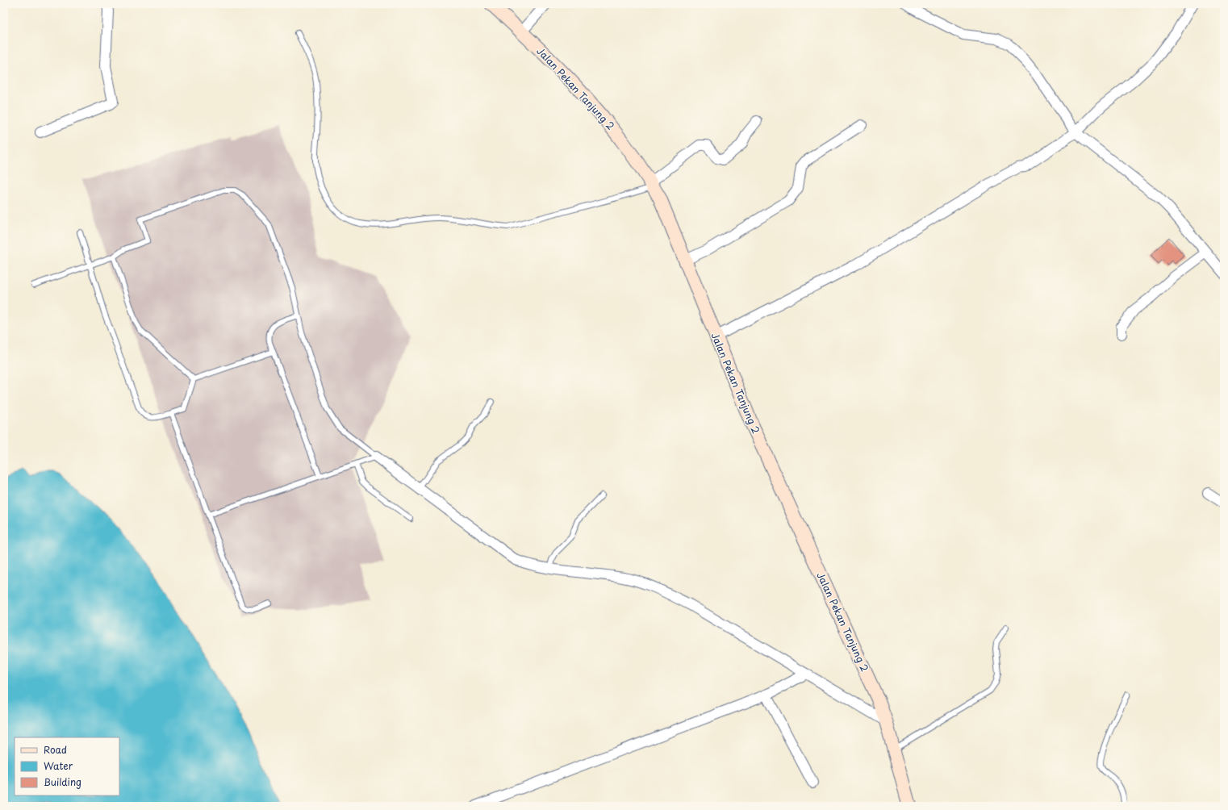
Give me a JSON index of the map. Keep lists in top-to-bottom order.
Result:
{
  "streets": {
    "street": ["Jalan Pekan Tanjung 2"]
  },
  "legend": ["Road", "Water", "Building"]
}
